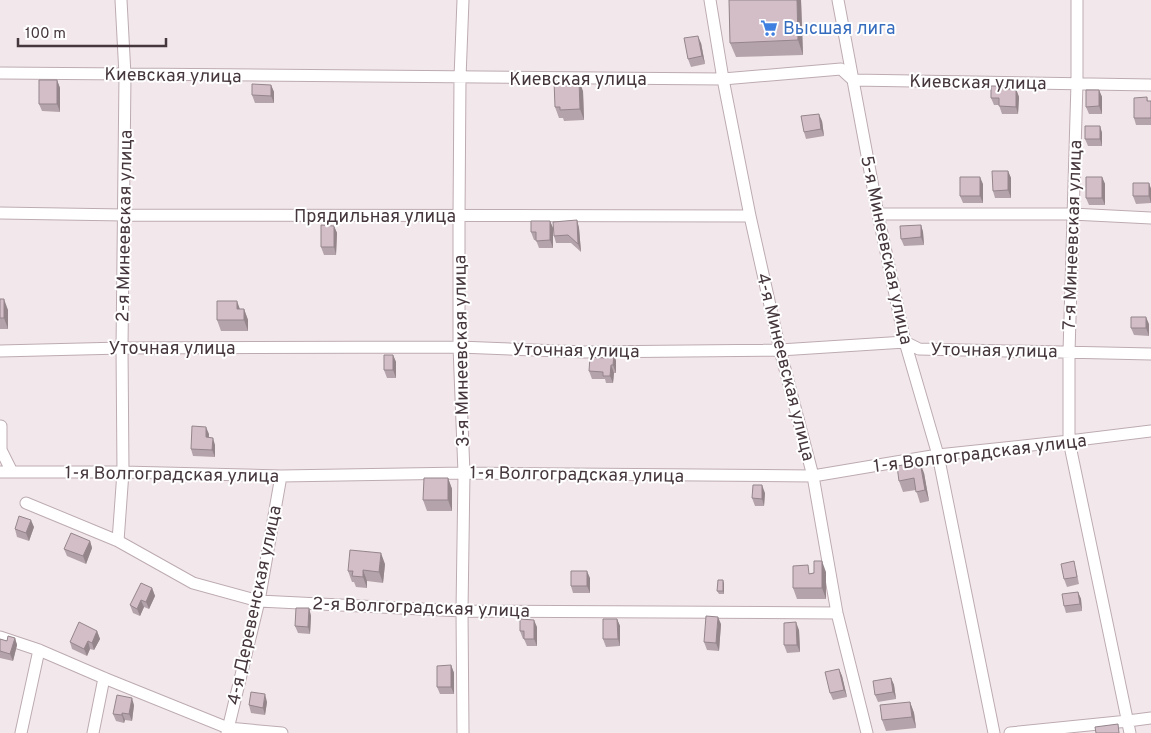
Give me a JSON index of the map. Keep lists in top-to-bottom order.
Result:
{
  "streets": {
    "street": [
      "Киевская улица",
      "Прядильная улица",
      "2-я Минеевская улица",
      "7-я Минеевская улица",
      "5-я Минеевская улица",
      "Уточная улица",
      "3-я Минеевская улица",
      "4-я Минеевская улица",
      "1-я Волгоградская улица",
      "4-я Деревенская улица",
      "2-я Волгоградская улица"
    ]
  },
  "crossings": [
    ["Киевская улица", "2-я Минеевская улица"],
    ["Киевская улица", "7-я Минеевская улица"],
    ["Киевская улица", "5-я Минеевская улица"],
    ["Киевская улица", "3-я Минеевская улица"],
    ["Киевская улица", "4-я Минеевская улица"],
    ["Прядильная улица", "2-я Минеевская улица"],
    ["Прядильная улица", "3-я Минеевская улица"],
    ["Прядильная улица", "4-я Минеевская улица"],
    ["2-я Минеевская улица", "Уточная улица"],
    ["2-я Минеевская улица", "1-я Волгоградская улица"],
    ["2-я Минеевская улица", "2-я Волгоградская улица"],
    ["7-я Минеевская улица", "Уточная улица"],
    ["7-я Минеевская улица", "1-я Волгоградская улица"],
    ["5-я Минеевская улица", "Уточная улица"],
    ["5-я Минеевская улица", "1-я Волгоградская улица"],
    ["Уточная улица", "3-я Минеевская улица"],
    ["Уточная улица", "4-я Минеевская улица"],
    ["3-я Минеевская улица", "1-я Волгоградская улица"],
    ["3-я Минеевская улица", "2-я Волгоградская улица"],
    ["4-я Минеевская улица", "1-я Волгоградская улица"],
    ["4-я Минеевская улица", "2-я Волгоградская улица"],
    ["1-я Волгоградская улица", "4-я Деревенская улица"],
    ["4-я Деревенская улица", "2-я Волгоградская улица"]
  ],
  "places": {
    "supermarket": ["Высшая лига"]
  },
  "scale_bar": "100 m"
}
